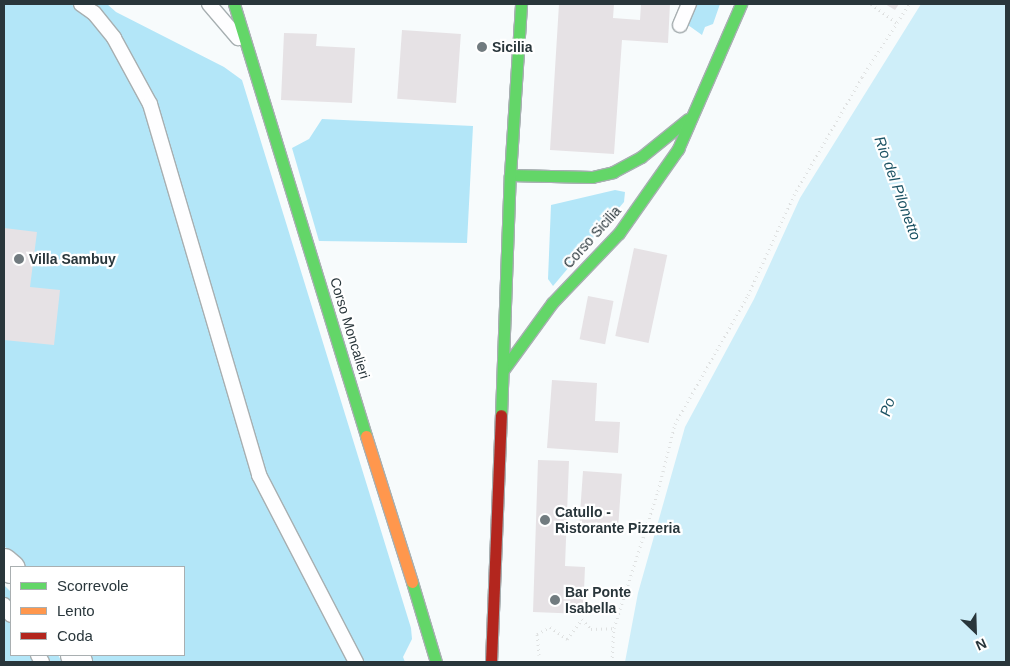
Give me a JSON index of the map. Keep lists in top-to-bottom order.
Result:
{
  "streets": {
    "street": ["Corso Sicilia", "Corso Moncalieri"]
  },
  "water": ["Rio del Pilonetto", "Po"],
  "places": [
    "Sicilia",
    "Villa Sambuy",
    "Catullo - Ristorante Pizzeria",
    "Bar Ponte Isabella"
  ],
  "legend": ["Scorrevole", "Lento", "Coda"],
  "north": "bottom right"
}
